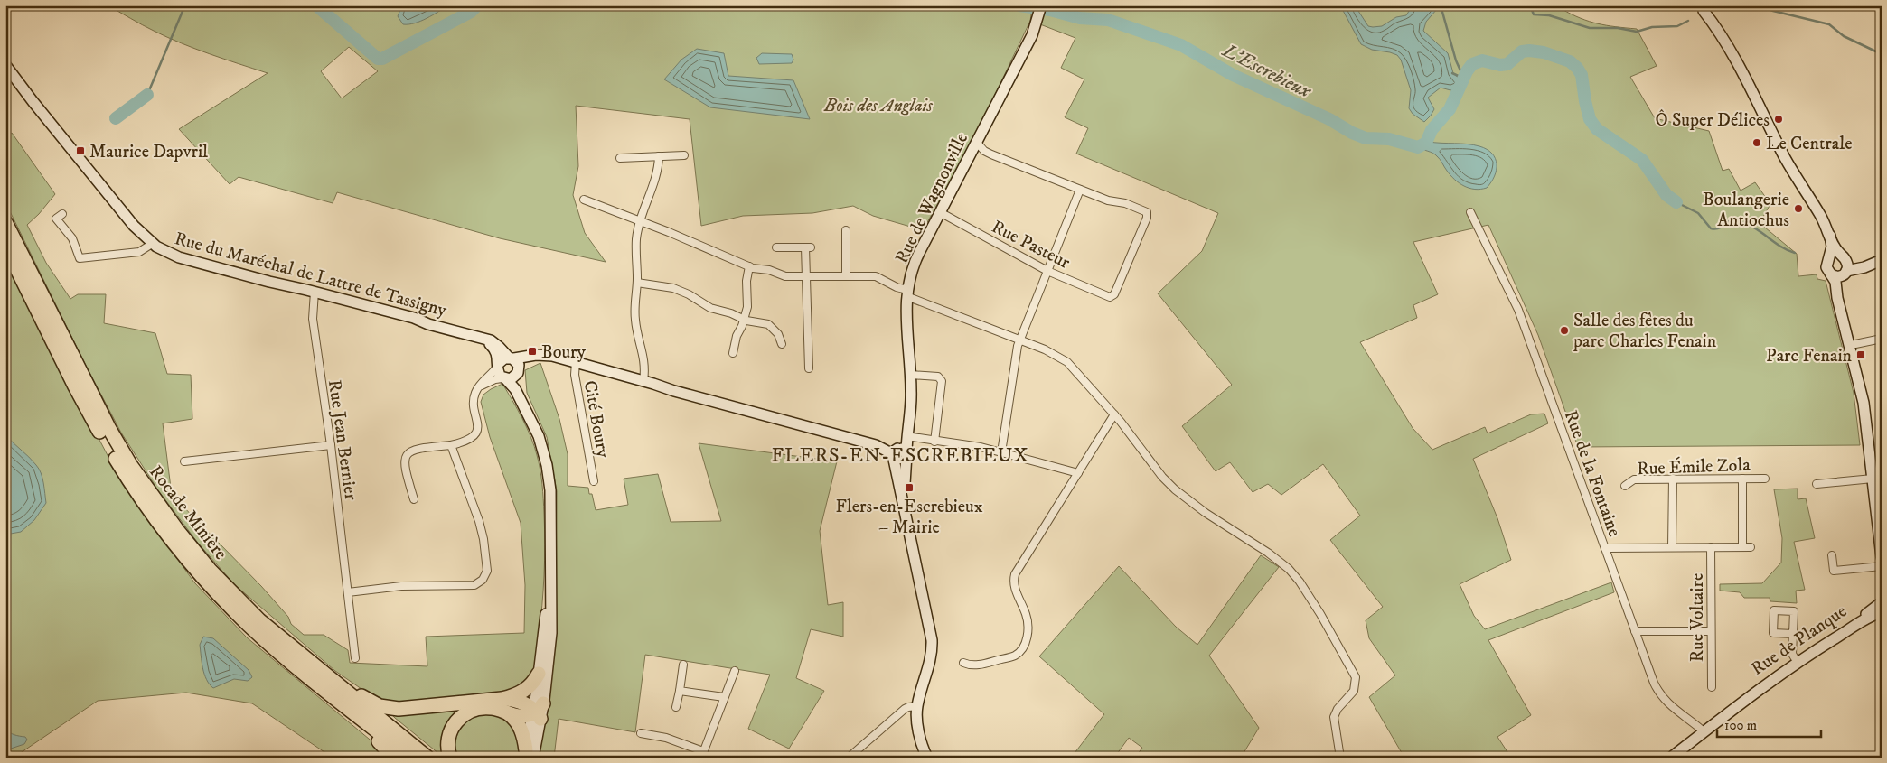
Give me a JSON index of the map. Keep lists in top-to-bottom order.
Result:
{
  "streets": {
    "highway": ["Rocade Minière"],
    "street": [
      "Rue de Wagnonville",
      "Rue Pasteur",
      "Rue du Maréchal de Lattre de Tassigny",
      "Cité Boury",
      "Rue Jean Bernier",
      "Rue Émile Zola",
      "Rue de la Fontaine",
      "Rue Voltaire",
      "Rue de Planque"
    ]
  },
  "crossings": [
    ["Rue de Wagnonville", "Rue Pasteur"],
    ["Rue du Maréchal de Lattre de Tassigny", "Rue Jean Bernier"],
    ["Rue de la Fontaine", "Rue de Planque"]
  ],
  "districts": ["FLERS-EN-ESCREBIEUX"],
  "water": ["L'Escrebieux"],
  "parks": ["Bois des Anglais"],
  "places": {
    "other": [
      "Ô Super Délices",
      "Le Centrale",
      "Boulangerie Antiochus",
      "Salle des fêtes du parc Charles Fenain"
    ],
    "transit": [
      "Maurice Dapvril",
      "Boury",
      "Parc Fenain",
      "Flers-en-Escrebieux – Mairie"
    ]
  },
  "scale_bar": "100 m"
}
